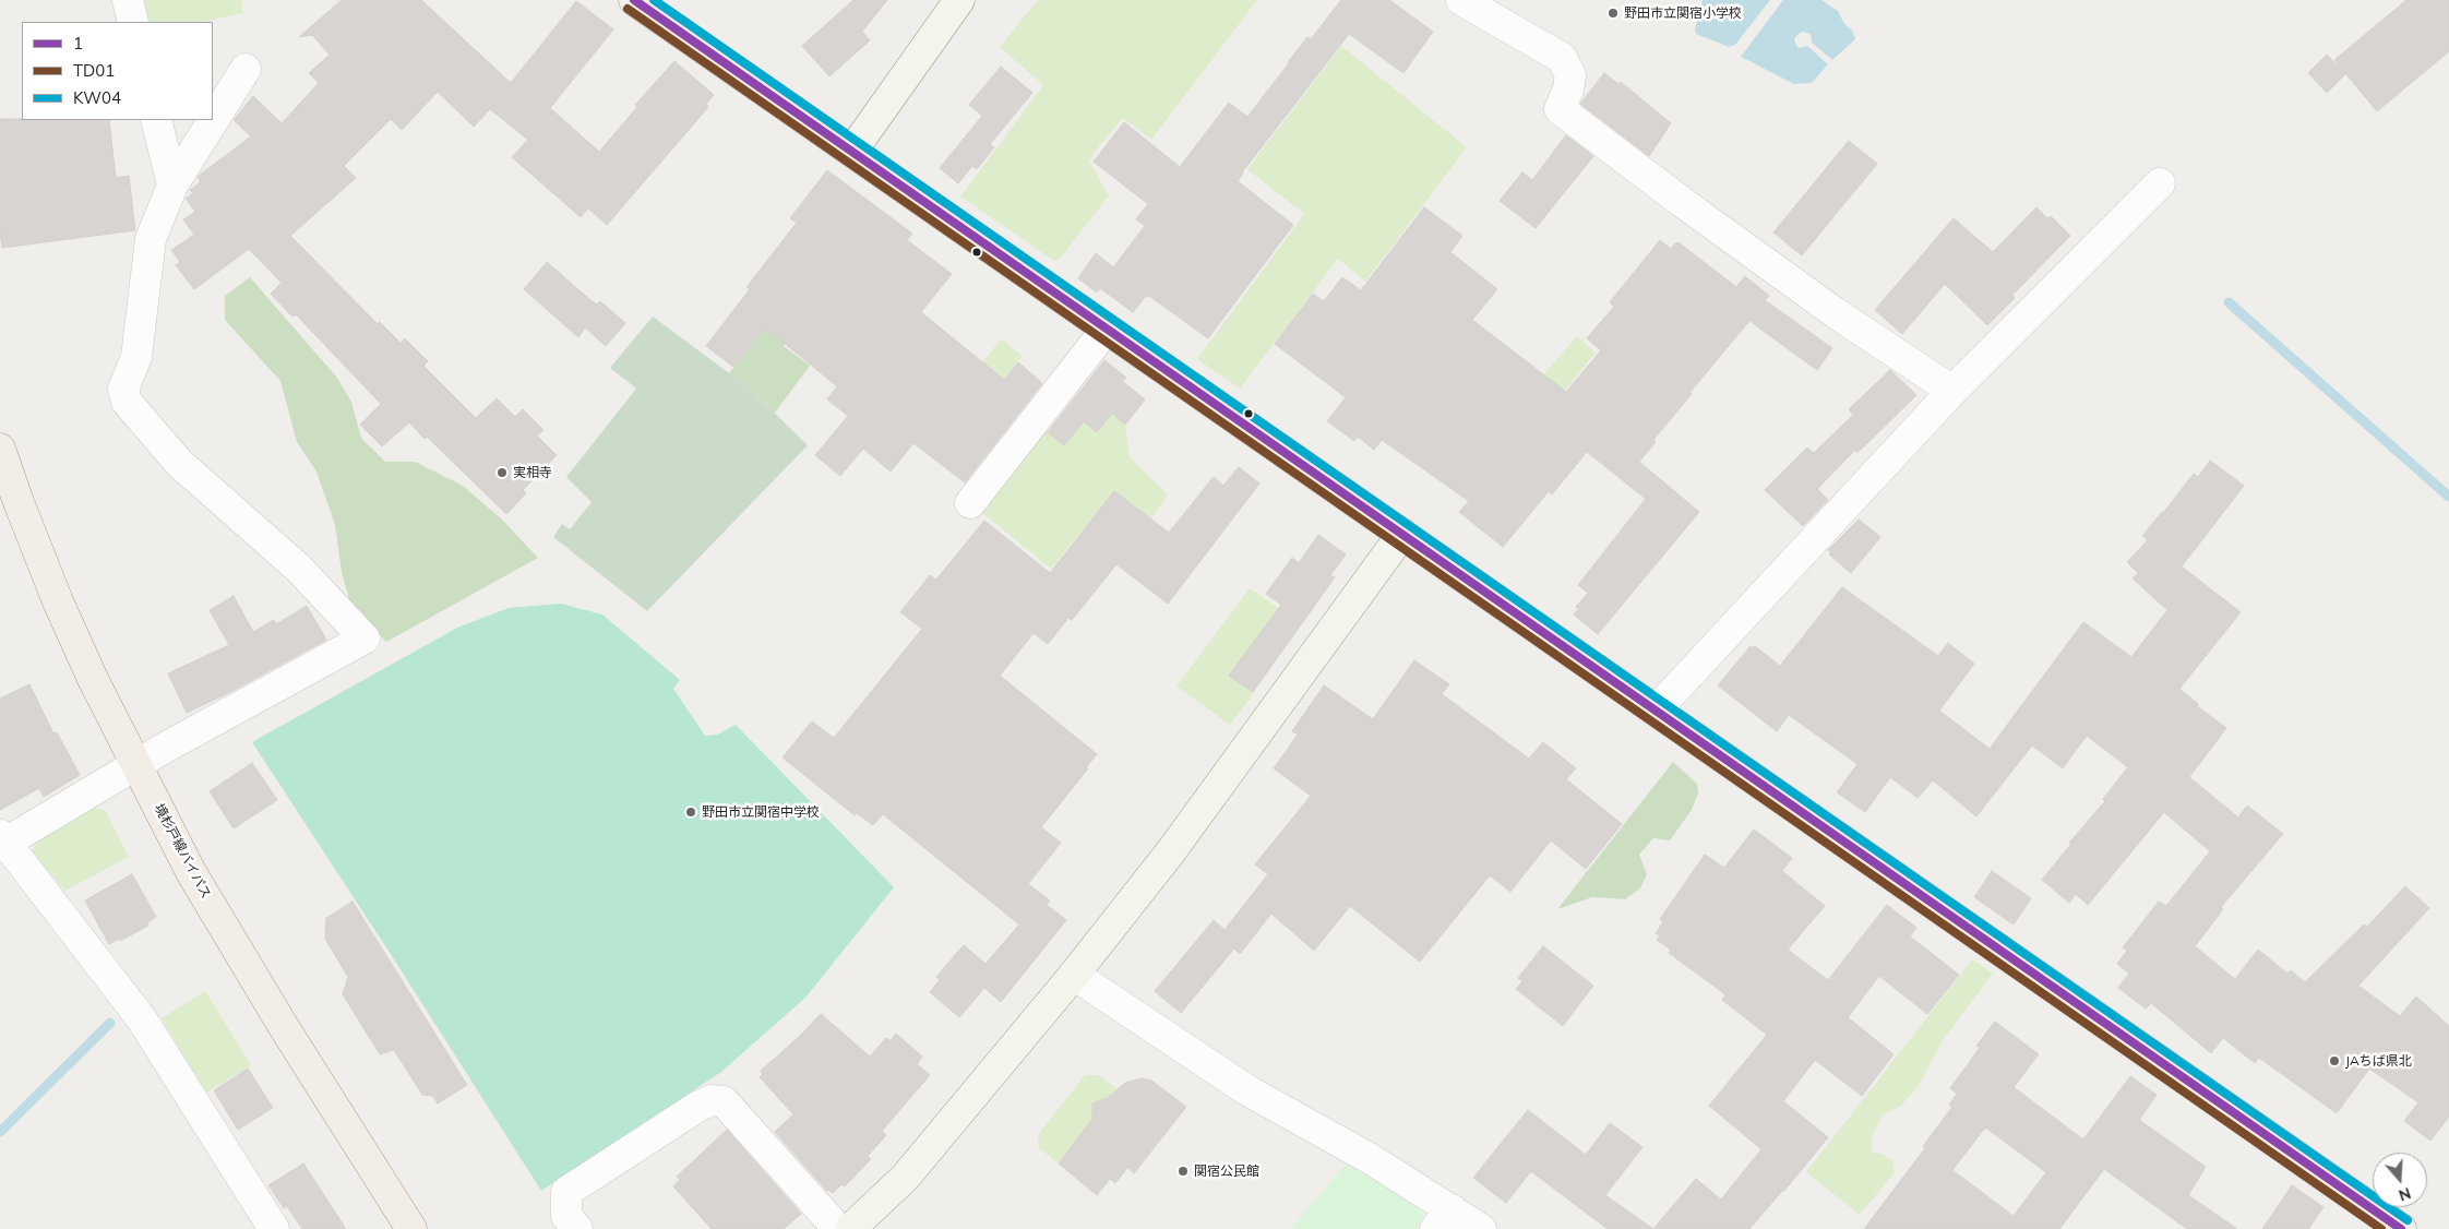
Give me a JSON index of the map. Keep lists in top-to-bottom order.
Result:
{
  "streets": {
    "main road": ["境杉戸線バイパス"]
  },
  "places": [
    "野田市立関宿小学校",
    "実相寺",
    "野田市立関宿中学校",
    "JAちば県北",
    "関宿公民館"
  ],
  "lines": ["transit line 1", "transit line KW04", "transit line TD01"],
  "legend": ["1", "TD01", "KW04"],
  "north": "bottom"
}
